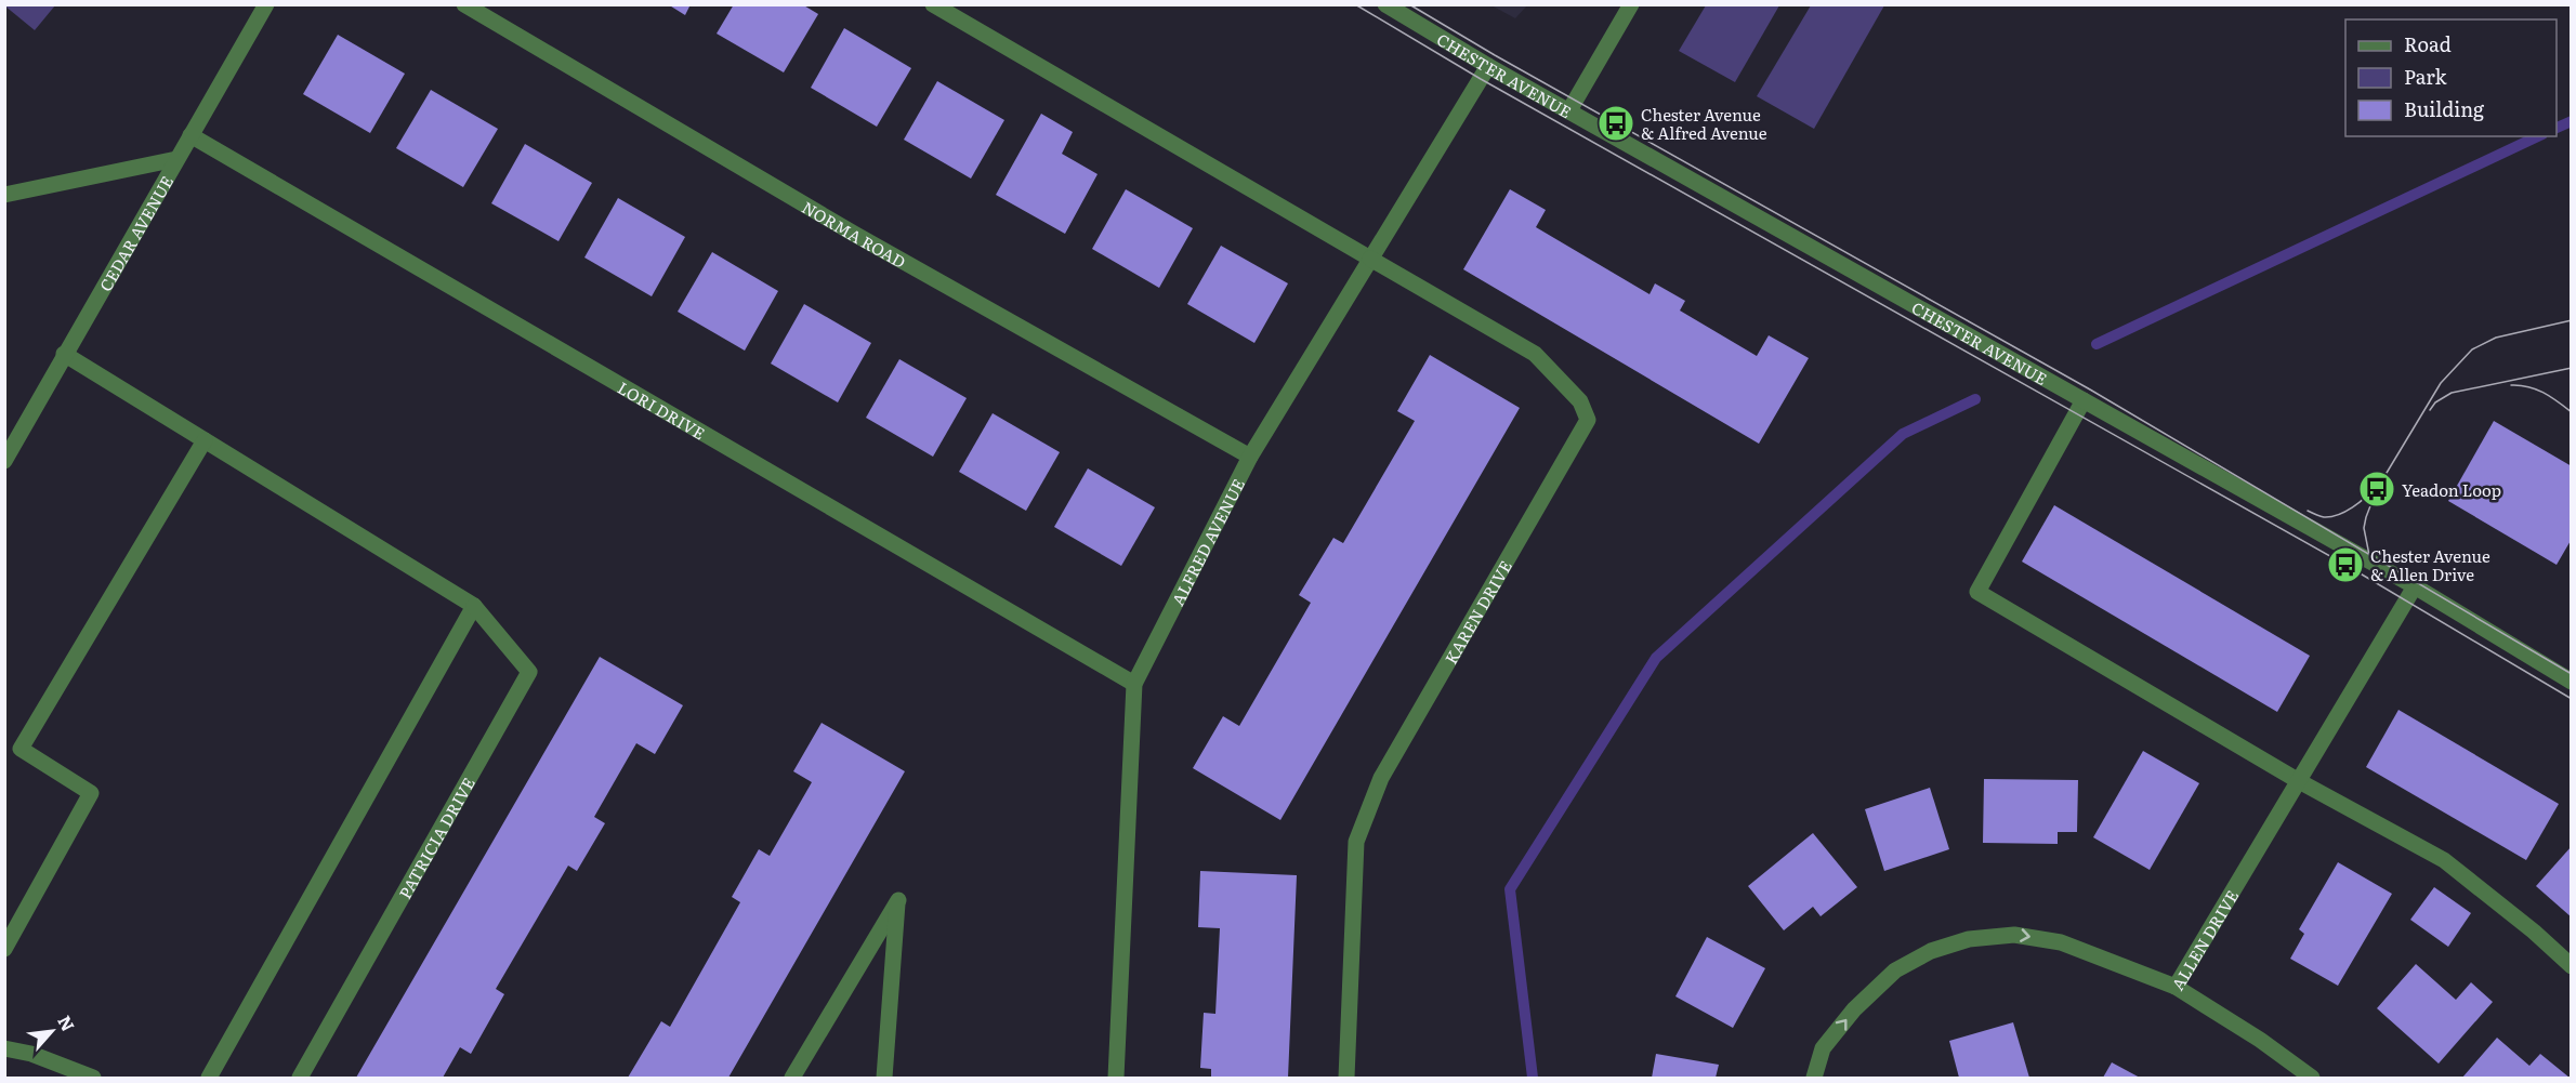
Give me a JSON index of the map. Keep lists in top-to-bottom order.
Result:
{
  "streets": {
    "street": [
      "CHESTER AVENUE",
      "CEDAR AVENUE",
      "NORMA ROAD",
      "LORI DRIVE",
      "ALFRED AVENUE",
      "KAREN DRIVE",
      "PATRICIA DRIVE",
      "ALLEN DRIVE"
    ]
  },
  "crossings": [
    ["CHESTER AVENUE", "ALFRED AVENUE"],
    ["CHESTER AVENUE", "ALLEN DRIVE"],
    ["CEDAR AVENUE", "LORI DRIVE"],
    ["NORMA ROAD", "ALFRED AVENUE"],
    ["LORI DRIVE", "ALFRED AVENUE"],
    ["ALFRED AVENUE", "KAREN DRIVE"]
  ],
  "one_way": ["ALLEN DRIVE"],
  "places": {
    "bus stop": ["Chester Avenue & Alfred Avenue", "Yeadon Loop", "Chester Avenue & Allen Drive"]
  },
  "legend": ["Road", "Park", "Building"],
  "north": "top right"
}
